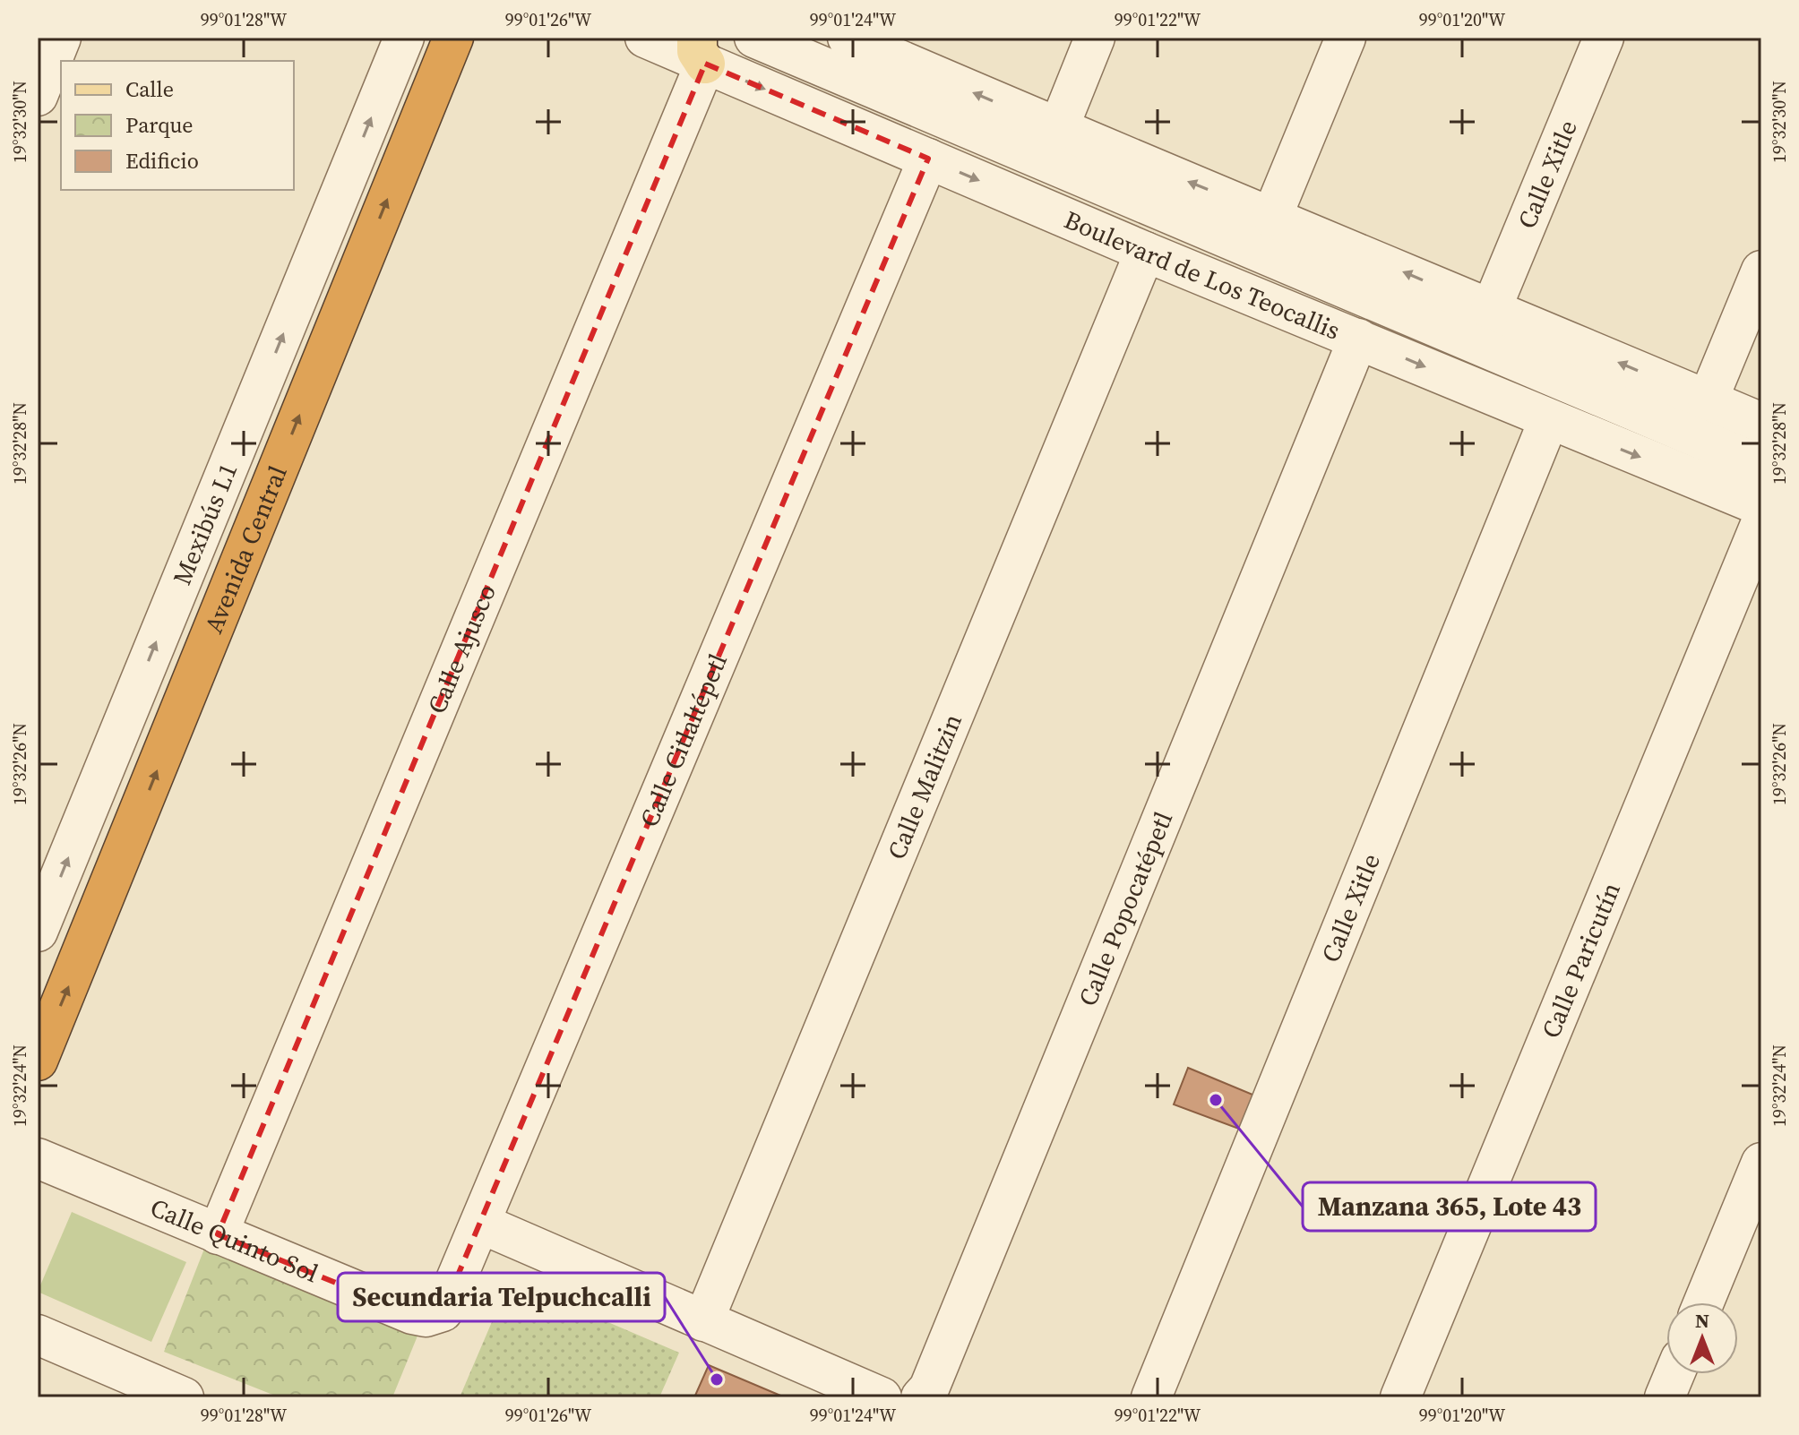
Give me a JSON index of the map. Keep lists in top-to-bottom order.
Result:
{
  "streets": {
    "highway": ["Avenida Central"],
    "street": [
      "Calle Xitle",
      "Boulevard de Los Teocallis",
      "Mexibús L1",
      "Calle Ajusco",
      "Calle Citlaltépetl",
      "Calle Malitzin",
      "Calle Popocatépetl",
      "Calle Paricutín",
      "Calle Quinto Sol"
    ]
  },
  "crossings": [
    ["Calle Xitle", "Boulevard de Los Teocallis"],
    ["Boulevard de Los Teocallis", "Calle Ajusco"],
    ["Boulevard de Los Teocallis", "Calle Citlaltépetl"],
    ["Boulevard de Los Teocallis", "Calle Malitzin"],
    ["Boulevard de Los Teocallis", "Calle Popocatépetl"],
    ["Calle Ajusco", "Calle Quinto Sol"],
    ["Calle Citlaltépetl", "Calle Quinto Sol"]
  ],
  "one_way": ["Mexibús L1", "Avenida Central"],
  "places": ["Manzana 365, Lote 43", "Secundaria Telpuchcalli"],
  "legend": ["Calle", "Parque", "Edificio"],
  "north": "top",
  "coordinates": [
    "99°01'28\"W",
    "99°01'26\"W",
    "99°01'24\"W",
    "99°01'22\"W",
    "99°01'20\"W",
    "19°32'30\"N",
    "19°32'28\"N",
    "19°32'26\"N",
    "19°32'24\"N"
  ]
}
